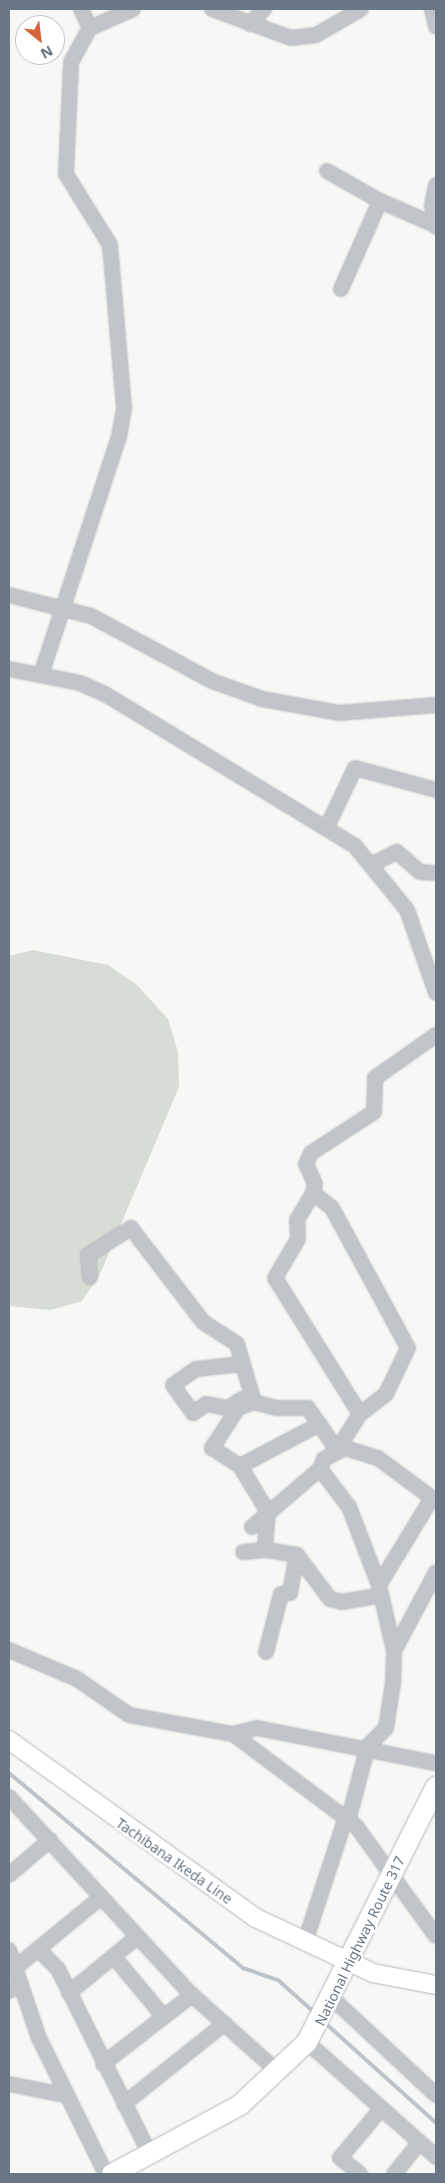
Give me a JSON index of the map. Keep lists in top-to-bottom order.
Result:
{
  "streets": {
    "highway": ["National Highway Route 317"],
    "main road": ["Tachibana Ikeda Line"]
  },
  "crossings": [
    ["Tachibana Ikeda Line", "National Highway Route 317"]
  ],
  "north": "bottom right"
}
